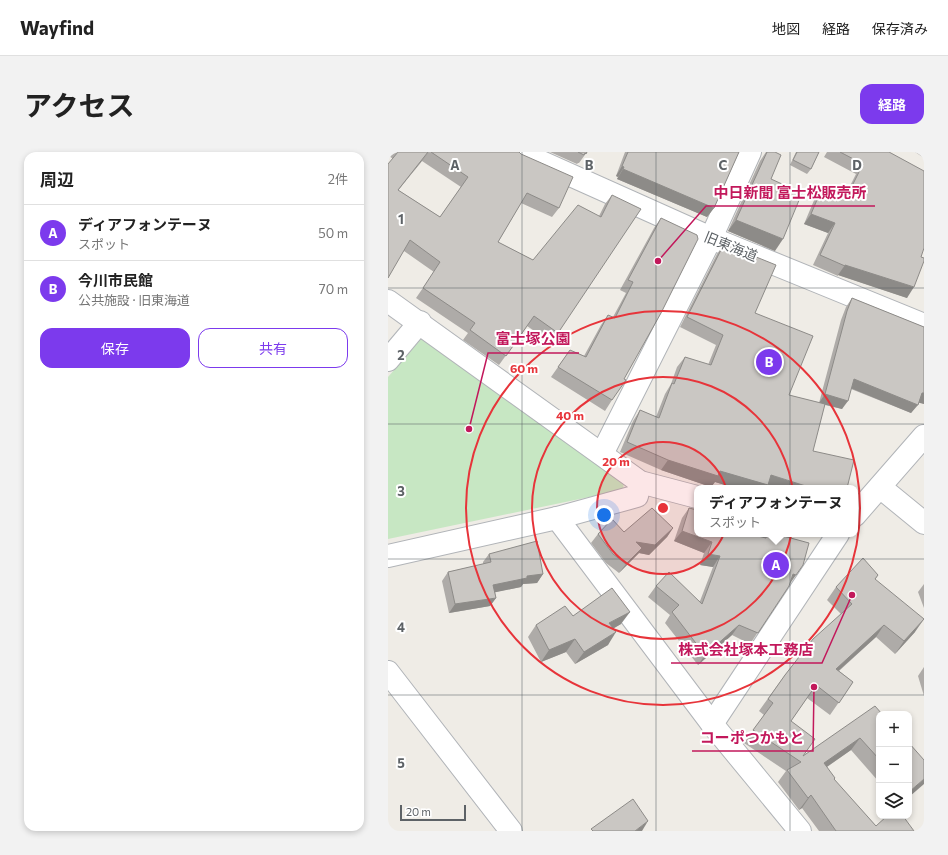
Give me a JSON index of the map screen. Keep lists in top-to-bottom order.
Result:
{
  "streets": {
    "street": ["旧東海道"]
  },
  "places": [
    "中日新聞 富士松販売所",
    "富士塚公園",
    "株式会社塚本工務店",
    "コーポつかもと"
  ],
  "scale_bar": "20 m",
  "page": {
    "header": "Wayfind",
    "nav": ["地図", "経路", "保存済み"],
    "title": "アクセス",
    "buttons": [
      "経路",
      ["保存", "共有"]
    ],
    "heading": ["周辺", "2件"],
    "list": [
      {
        "mark": "A",
        "name": "ディアフォンテーヌ",
        "note": "スポット",
        "value": "50 m"
      },
      {
        "mark": "B",
        "name": "今川市民館",
        "note": "公共施設 · 旧東海道",
        "value": "70 m"
      }
    ],
    "pins": ["B", "A"],
    "popup": ["ディアフォンテーヌ", "スポット"],
    "map_buttons": ["+", "−"],
    "scale": "20 m"
  },
  "grid": {
    "columns": [
      "A",
      "B",
      "C",
      "D"
    ],
    "rows": [
      "1",
      "2",
      "3",
      "4",
      "5"
    ]
  },
  "rings": ["60 m", "40 m", "20 m"]
}
